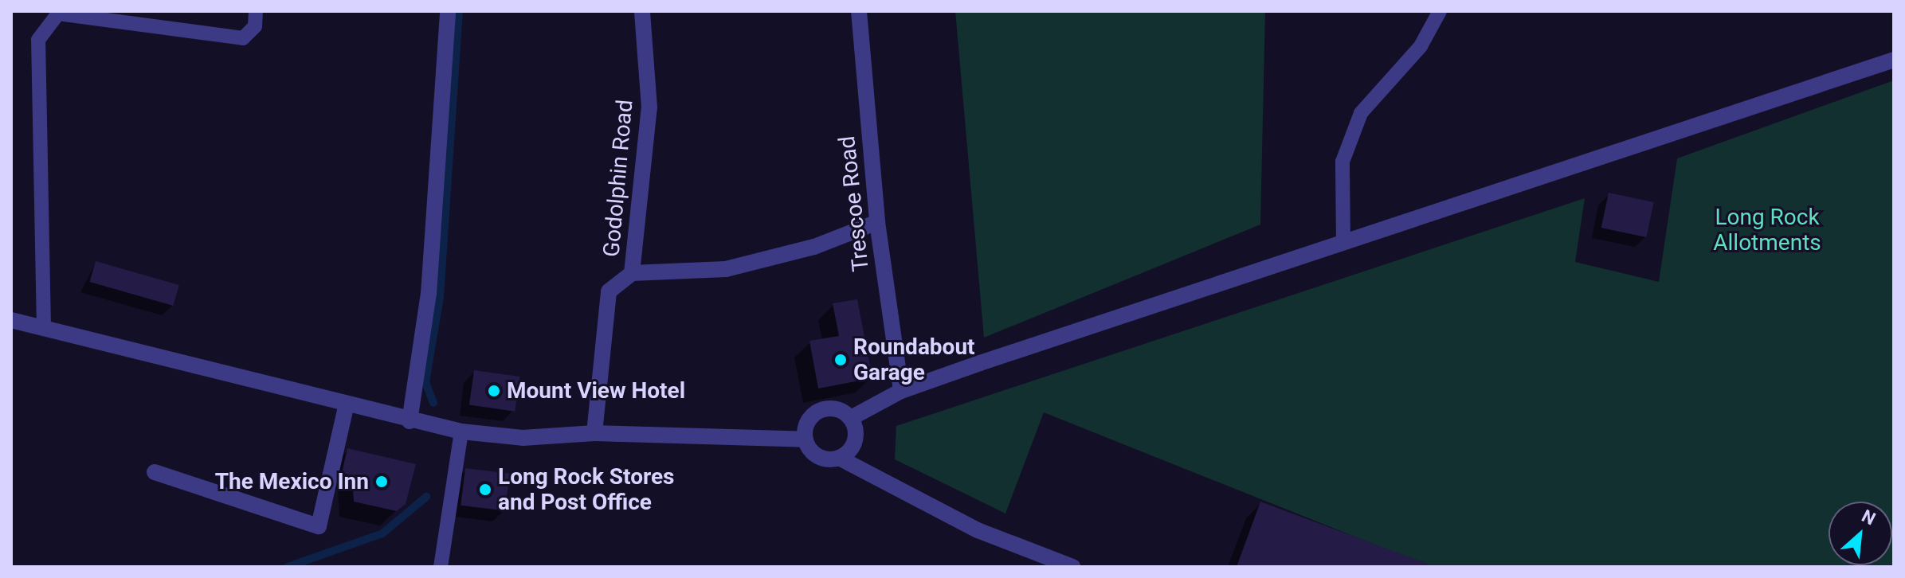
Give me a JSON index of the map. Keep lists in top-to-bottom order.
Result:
{
  "streets": {
    "street": ["Godolphin Road", "Trescoe Road"]
  },
  "parks": ["Long Rock Allotments"],
  "places": [
    "Roundabout Garage",
    "Mount View Hotel",
    "The Mexico Inn",
    "Long Rock Stores and Post Office"
  ],
  "north": "top right"
}
